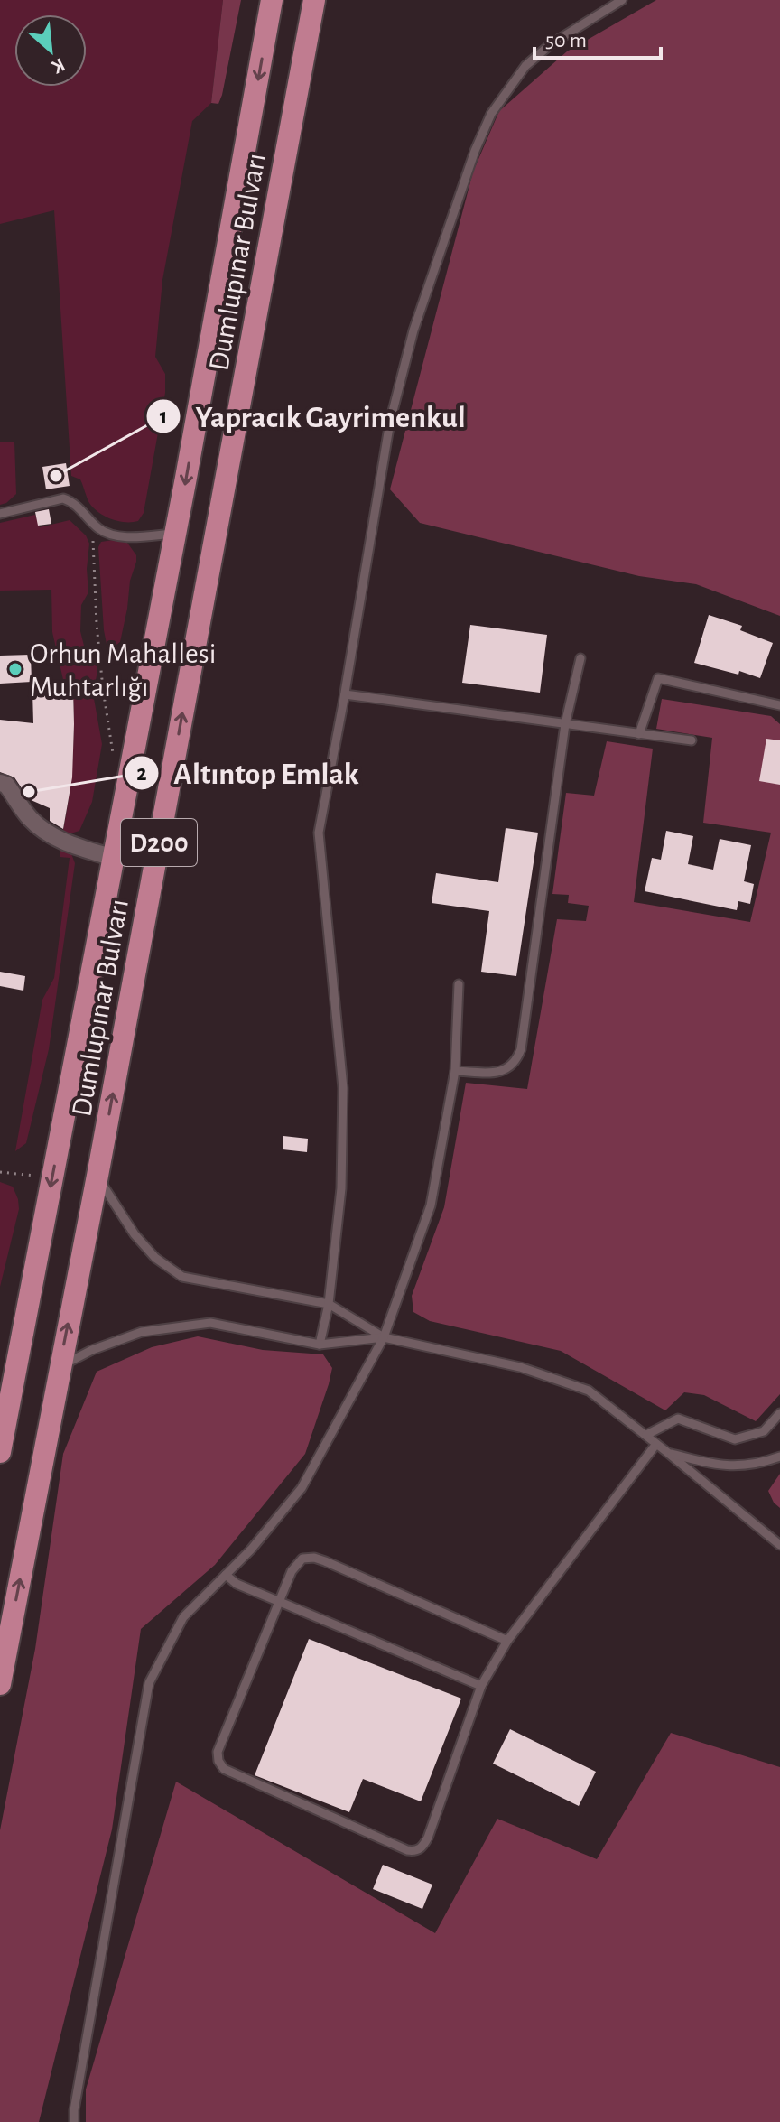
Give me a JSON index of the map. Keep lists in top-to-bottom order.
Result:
{
  "streets": {
    "highway": ["Dumlupınar Bulvarı", "D200"]
  },
  "places": ["Yapracık Gayrimenkul", "Orhun Mahallesi Muhtarlığı", "Altıntop Emlak"],
  "scale_bar": "50 m",
  "north": "bottom right"
}
